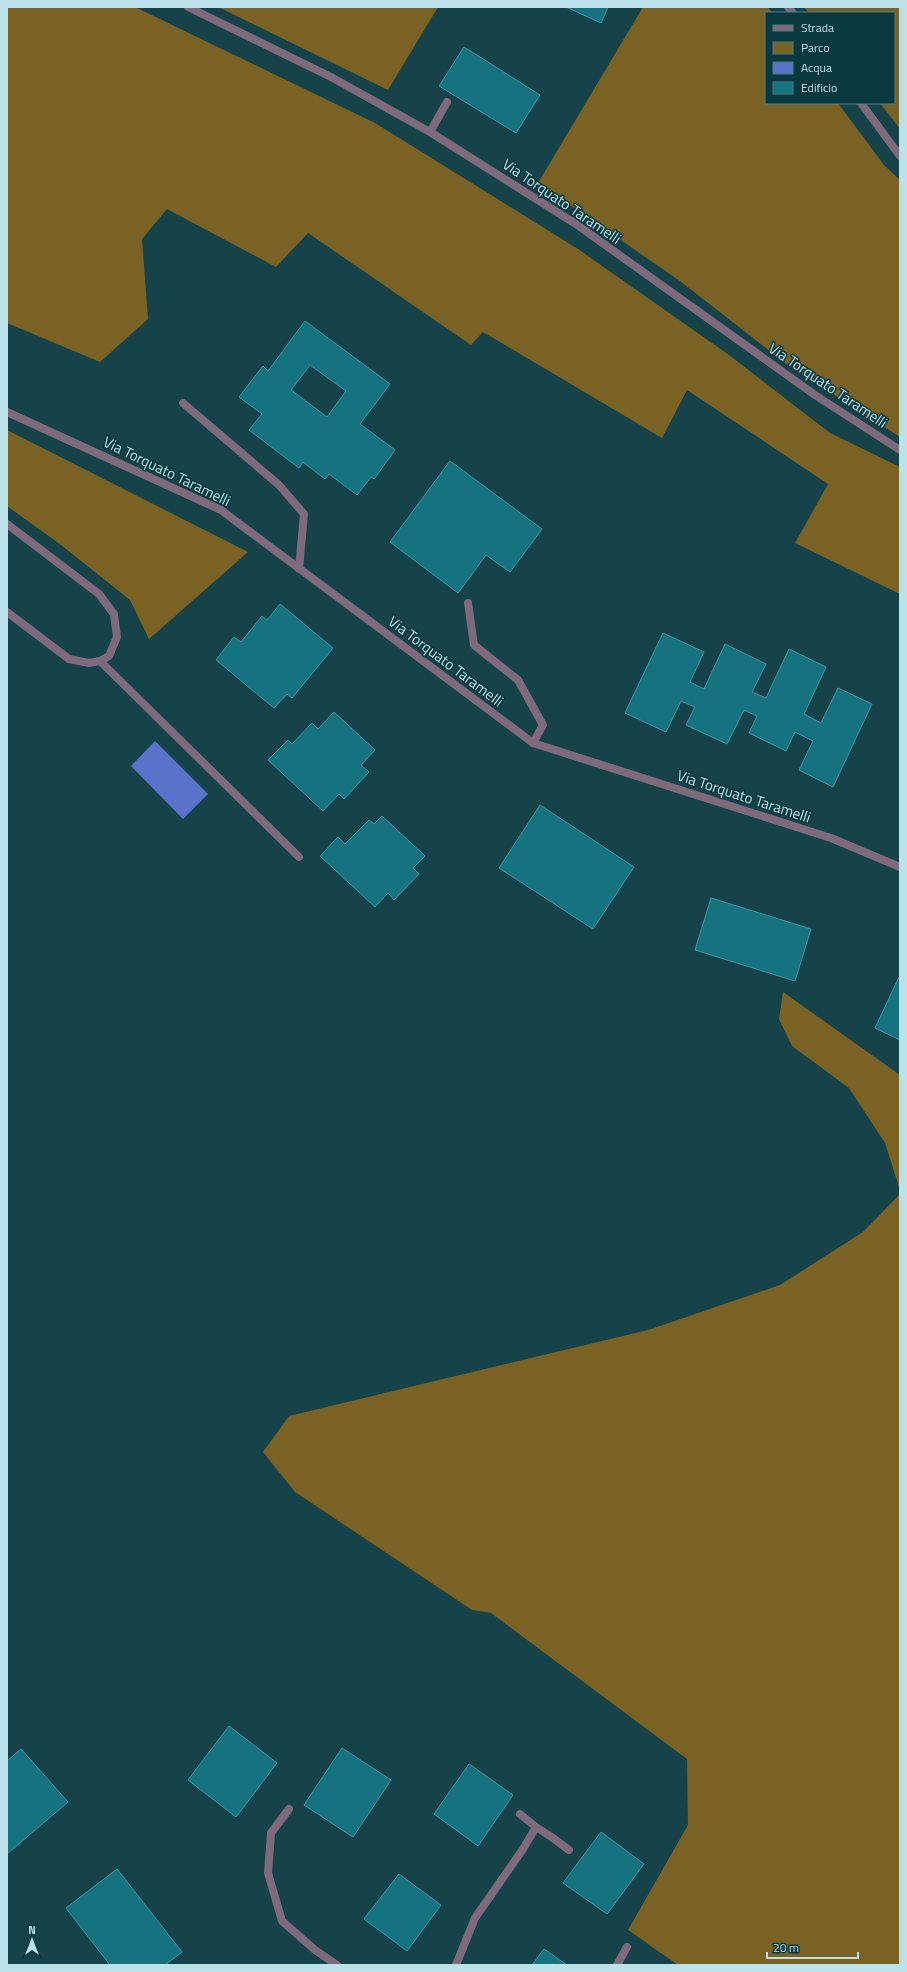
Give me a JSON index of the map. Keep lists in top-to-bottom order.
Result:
{
  "streets": {
    "street": ["Via Torquato Taramelli"]
  },
  "legend": [
    "Strada",
    "Parco",
    "Acqua",
    "Edificio"
  ],
  "scale_bar": "20 m",
  "north": "top"
}
